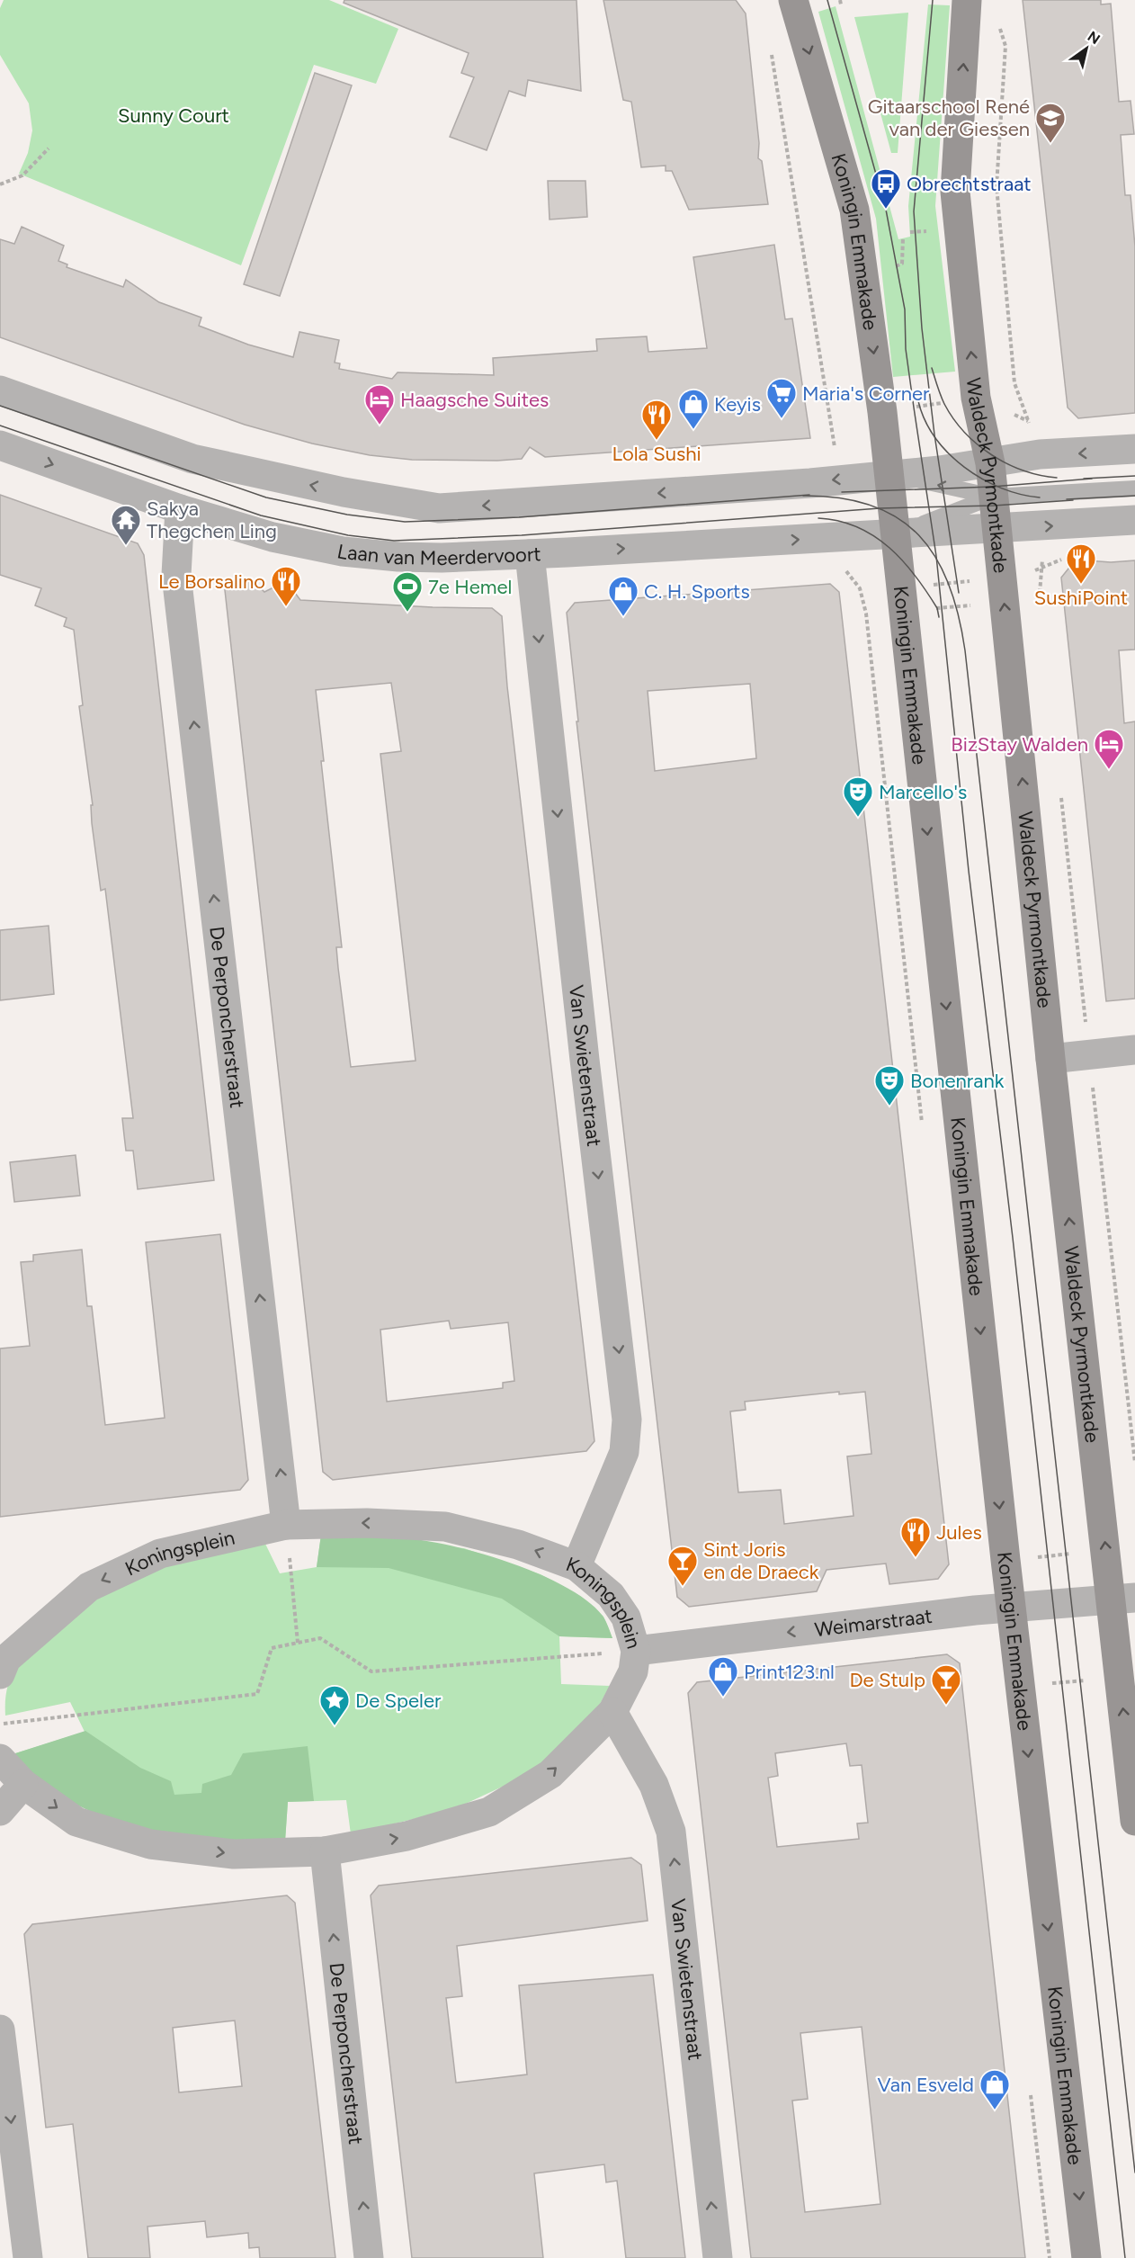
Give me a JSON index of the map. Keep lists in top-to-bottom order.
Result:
{
  "streets": {
    "main road": ["Koningin Emmakade", "Waldeck Pyrmontkade"],
    "street": [
      "Laan van Meerdervoort",
      "De Perponcherstraat",
      "Van Swietenstraat",
      "Koningsplein",
      "Weimarstraat"
    ]
  },
  "crossings": [
    ["Koningin Emmakade", "Laan van Meerdervoort"],
    ["Koningin Emmakade", "Weimarstraat"],
    ["Waldeck Pyrmontkade", "Laan van Meerdervoort"],
    ["Waldeck Pyrmontkade", "Weimarstraat"],
    ["Laan van Meerdervoort", "De Perponcherstraat"],
    ["Laan van Meerdervoort", "Van Swietenstraat"],
    ["De Perponcherstraat", "Koningsplein"],
    ["Van Swietenstraat", "Koningsplein"],
    ["Koningsplein", "Weimarstraat"]
  ],
  "one_way": [
    "Koningin Emmakade",
    "Waldeck Pyrmontkade",
    "De Perponcherstraat",
    "Weimarstraat"
  ],
  "parks": ["Sunny Court"],
  "places": {
    "school or university": ["Gitaarschool René van der Giessen"],
    "bus stop": ["Obrechtstraat"],
    "supermarket": ["Maria's Corner"],
    "hotel": ["Haagsche Suites", "BizStay Walden"],
    "shop": [
      "Keyis",
      "C. H. Sports",
      "Print123.nl",
      "Van Esveld"
    ],
    "restaurant": [
      "Lola Sushi",
      "SushiPoint",
      "Le Borsalino",
      "Jules"
    ],
    "temple": ["Sakya Thegchen Ling"],
    "sports": ["7e Hemel"],
    "theatre": ["Marcello's", "Bonenrank"],
    "bar": ["Sint Joris en de Draeck", "De Stulp"],
    "place": ["De Speler"]
  },
  "north": "top right"
}
